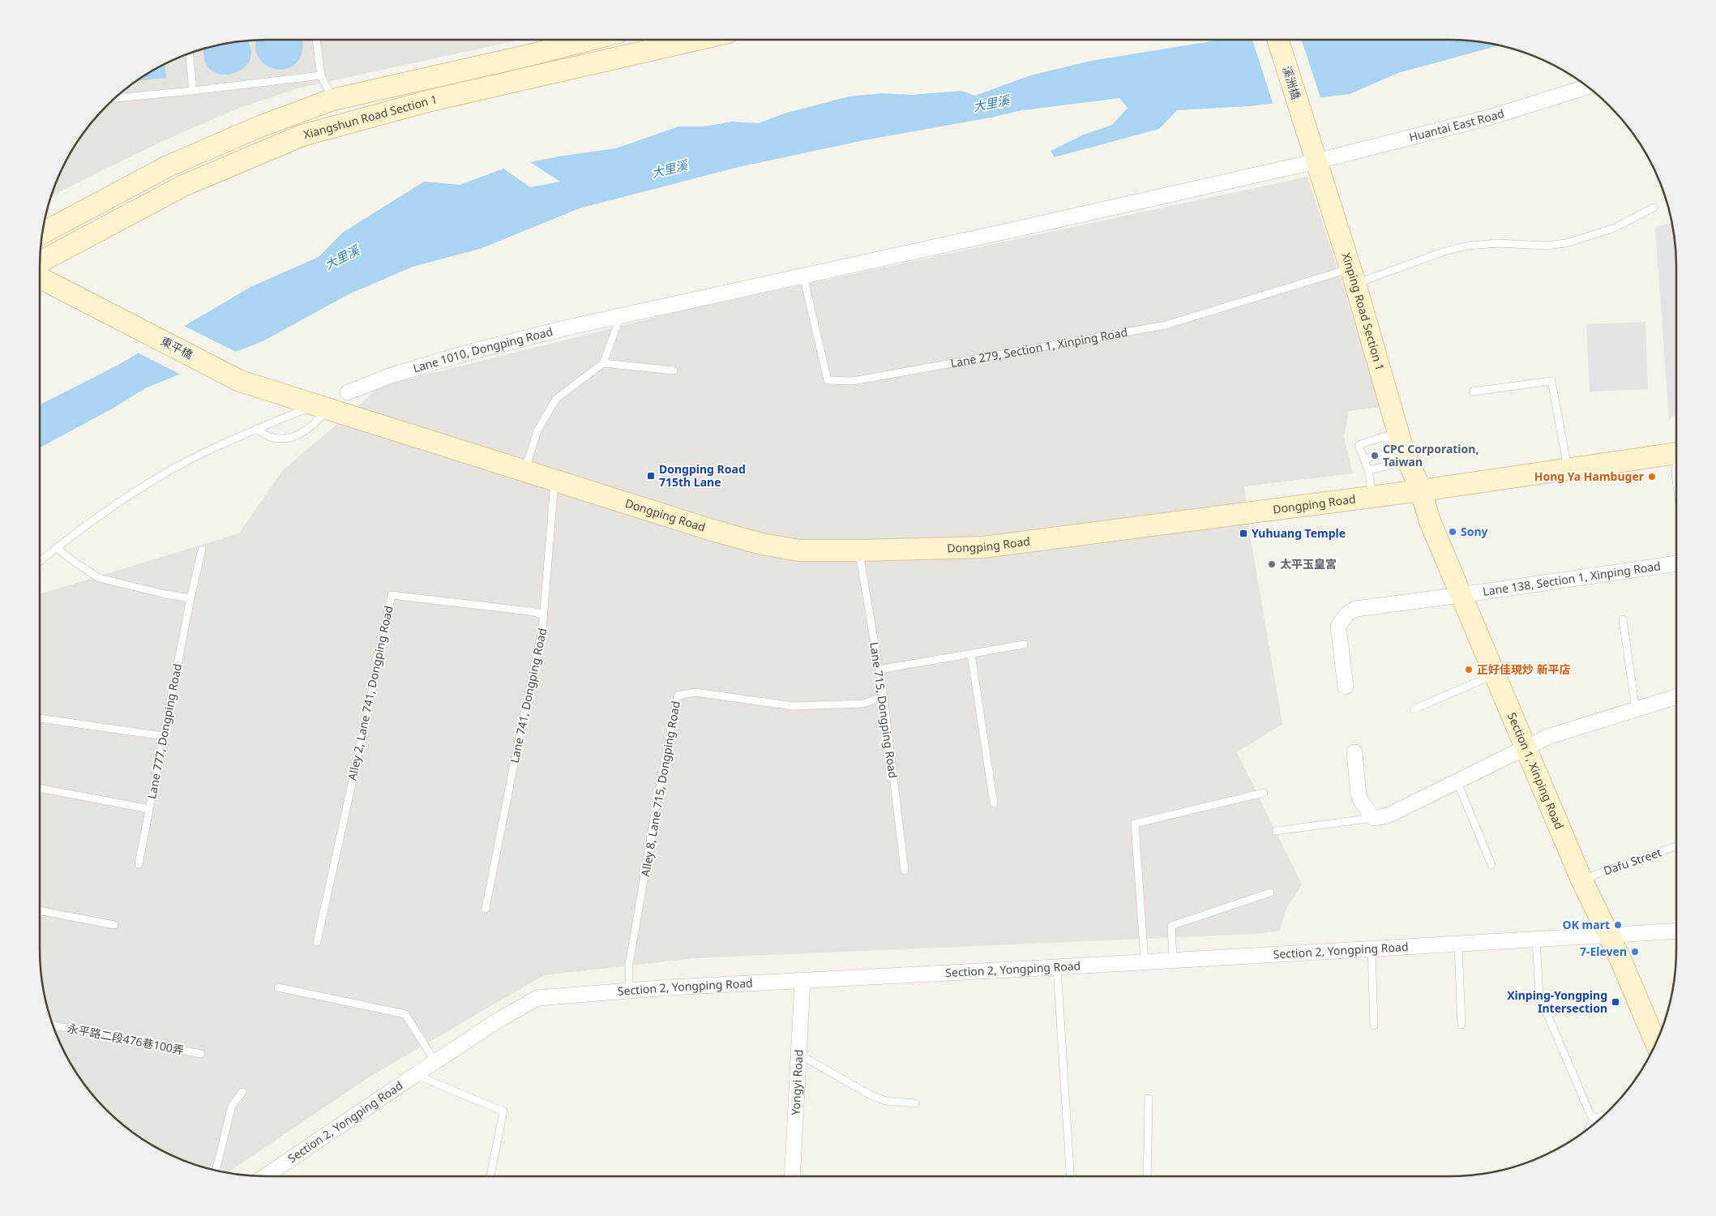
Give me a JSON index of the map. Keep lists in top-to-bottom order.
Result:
{
  "streets": {
    "street": [
      "溪洲橋",
      "Xiangshun Road Section 1",
      "Huantai East Road",
      "Xinping Road Section 1",
      "東平橋",
      "Lane 1010, Dongping Road",
      "Dongping Road",
      "Lane 138, Section 1, Xinping Road",
      "Section 1, Xinping Road",
      "Section 2, Yongping Road",
      "Yongyi Road"
    ],
    "lane": [
      "Lane 279, Section 1, Xinping Road",
      "Alley 2, Lane 741, Dongping Road",
      "Lane 741, Dongping Road",
      "Lane 715, Dongping Road",
      "Lane 777, Dongping Road",
      "Alley 8, Lane 715, Dongping Road",
      "Dafu Street",
      "永平路二段476巷100弄"
    ]
  },
  "crossings": [
    ["溪洲橋", "Xinping Road Section 1"],
    ["Huantai East Road", "Xinping Road Section 1"],
    ["Huantai East Road", "Lane 279, Section 1, Xinping Road"],
    ["Huantai East Road", "Lane 1010, Dongping Road"],
    ["Xinping Road Section 1", "Lane 279, Section 1, Xinping Road"],
    ["Xinping Road Section 1", "Dongping Road"],
    ["Xinping Road Section 1", "Section 1, Xinping Road"],
    ["東平橋", "Dongping Road"],
    ["Lane 279, Section 1, Xinping Road", "Lane 1010, Dongping Road"],
    ["Dongping Road", "Lane 741, Dongping Road"],
    ["Dongping Road", "Lane 715, Dongping Road"],
    ["Dongping Road", "Section 1, Xinping Road"],
    ["Lane 138, Section 1, Xinping Road", "Section 1, Xinping Road"],
    ["Alley 2, Lane 741, Dongping Road", "Lane 741, Dongping Road"],
    ["Lane 715, Dongping Road", "Alley 8, Lane 715, Dongping Road"],
    ["Section 1, Xinping Road", "Dafu Street"],
    ["Section 1, Xinping Road", "Section 2, Yongping Road"],
    ["Alley 8, Lane 715, Dongping Road", "Section 2, Yongping Road"],
    ["Section 2, Yongping Road", "Yongyi Road"]
  ],
  "water": ["大里溪"],
  "places": {
    "other": [
      "CPC Corporation, Taiwan",
      "Hong Ya Hambuger",
      "Sony",
      "太平玉皇宮",
      "正好佳現炒 新平店",
      "OK mart",
      "7-Eleven"
    ],
    "transit": ["Dongping Road 715th Lane", "Yuhuang Temple", "Xinping-Yongping Intersection"]
  }
}
